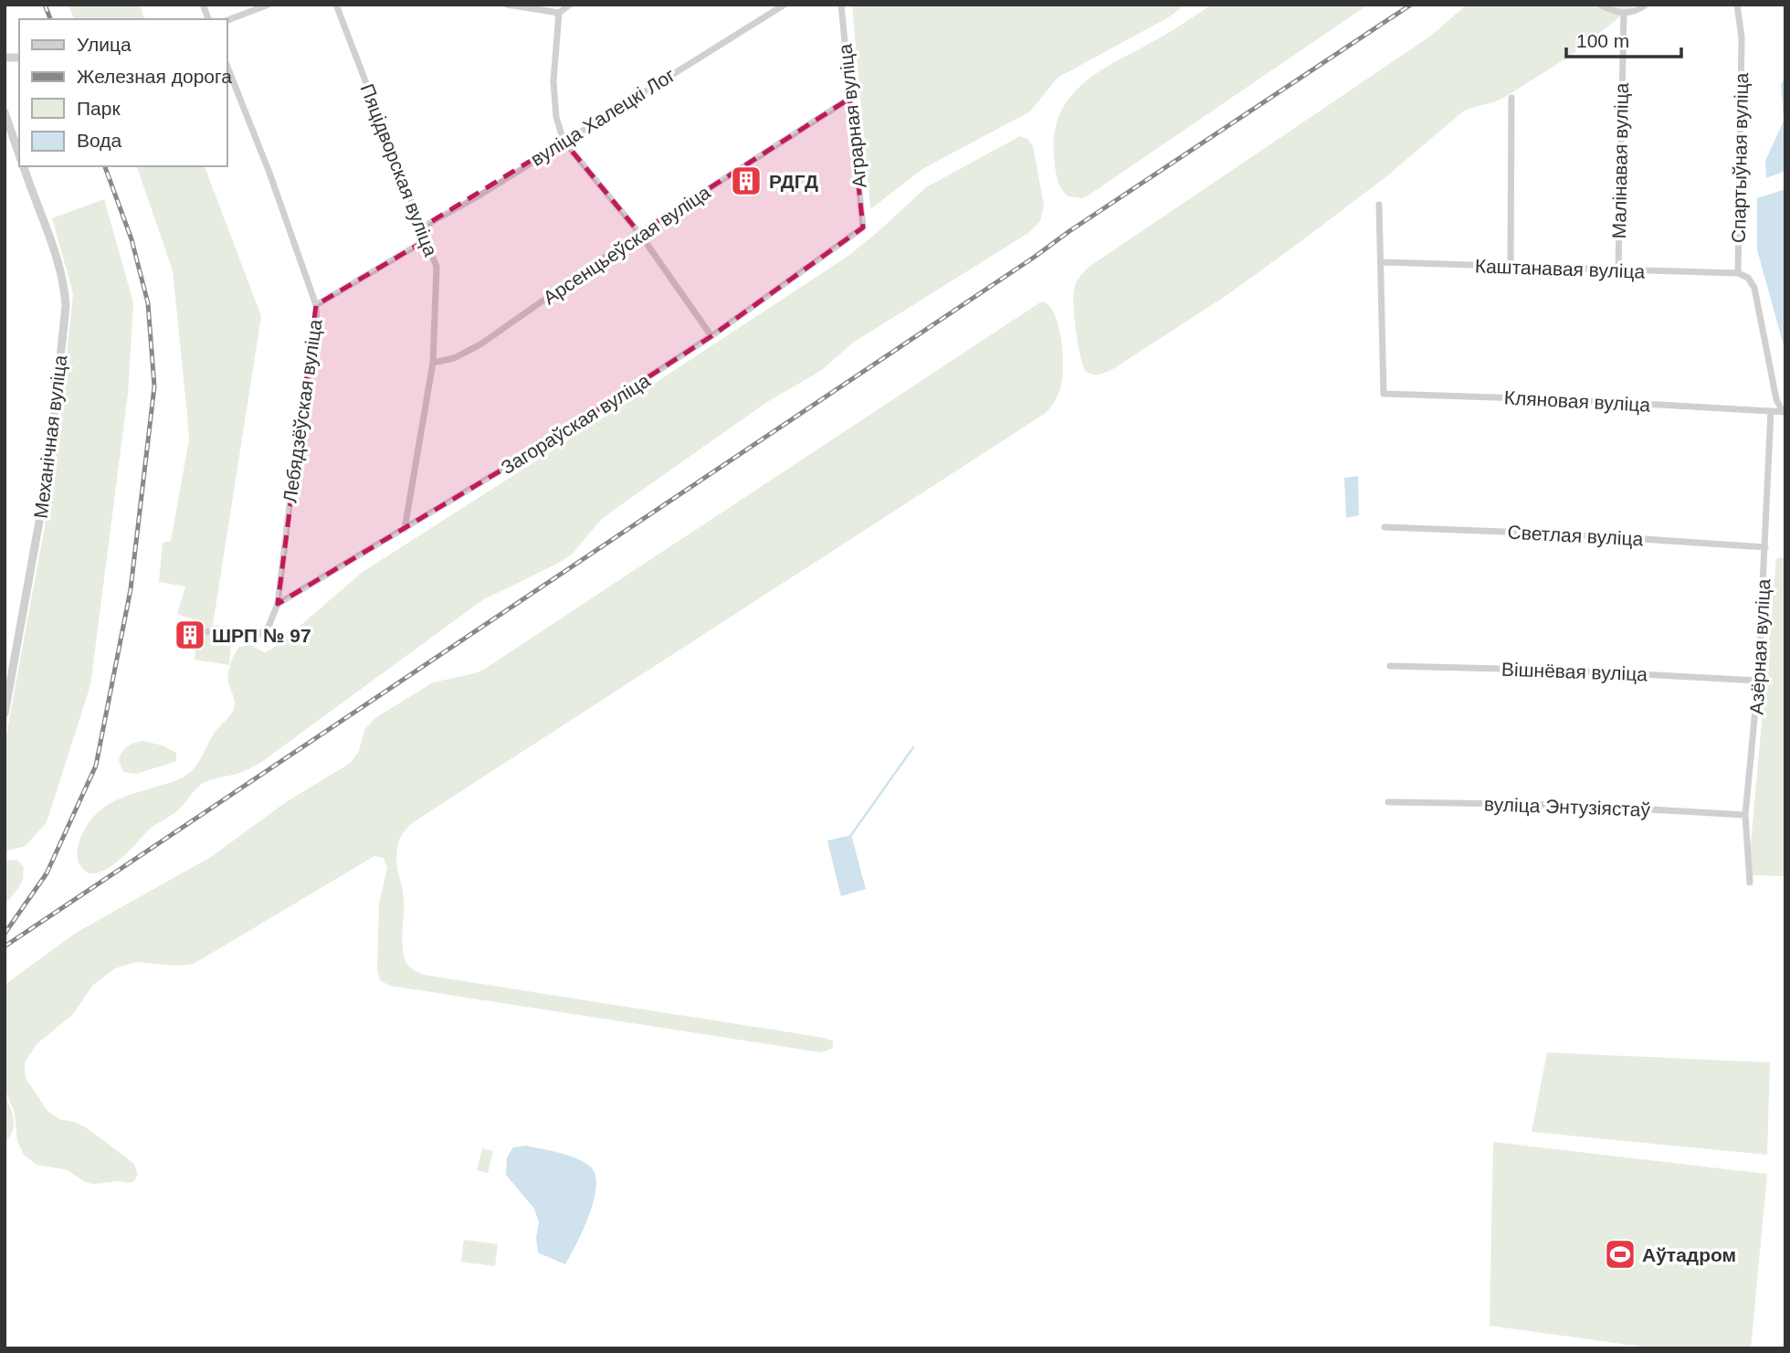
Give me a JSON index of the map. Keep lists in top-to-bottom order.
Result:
{
  "streets": {
    "street": [
      "Аграрная вуліца",
      "вуліца Халецкі Лог",
      "Спартыўная вуліца",
      "Малінавая вуліца",
      "Пяцідворская вуліца",
      "Арсенцьеўская вуліца",
      "Каштанавая вуліца",
      "Кляновая вуліца",
      "Лебядзёўская вуліца",
      "Загораўская вуліца",
      "Механічная вуліца",
      "Светлая вуліца",
      "Азёрная вуліца",
      "Вішнёвая вуліца",
      "вуліца Энтузіястаў"
    ]
  },
  "crossings": [
    ["Аграрная вуліца", "Арсенцьеўская вуліца"],
    ["Аграрная вуліца", "Загораўская вуліца"],
    ["вуліца Халецкі Лог", "Пяцідворская вуліца"],
    ["Спартыўная вуліца", "Каштанавая вуліца"],
    ["Малінавая вуліца", "Каштанавая вуліца"],
    ["Пяцідворская вуліца", "Арсенцьеўская вуліца"],
    ["Пяцідворская вуліца", "Загораўская вуліца"],
    ["Каштанавая вуліца", "Кляновая вуліца"],
    ["Кляновая вуліца", "Азёрная вуліца"],
    ["Лебядзёўская вуліца", "Загораўская вуліца"],
    ["Светлая вуліца", "Азёрная вуліца"],
    ["Азёрная вуліца", "Вішнёвая вуліца"],
    ["Азёрная вуліца", "вуліца Энтузіястаў"]
  ],
  "places": {
    "building": ["РДГД", "ШРП № 97"],
    "sports": ["Аўтадром"]
  },
  "legend": [
    "Улица",
    "Железная дорога",
    "Парк",
    "Вода"
  ],
  "scale_bar": "100 m"
}
